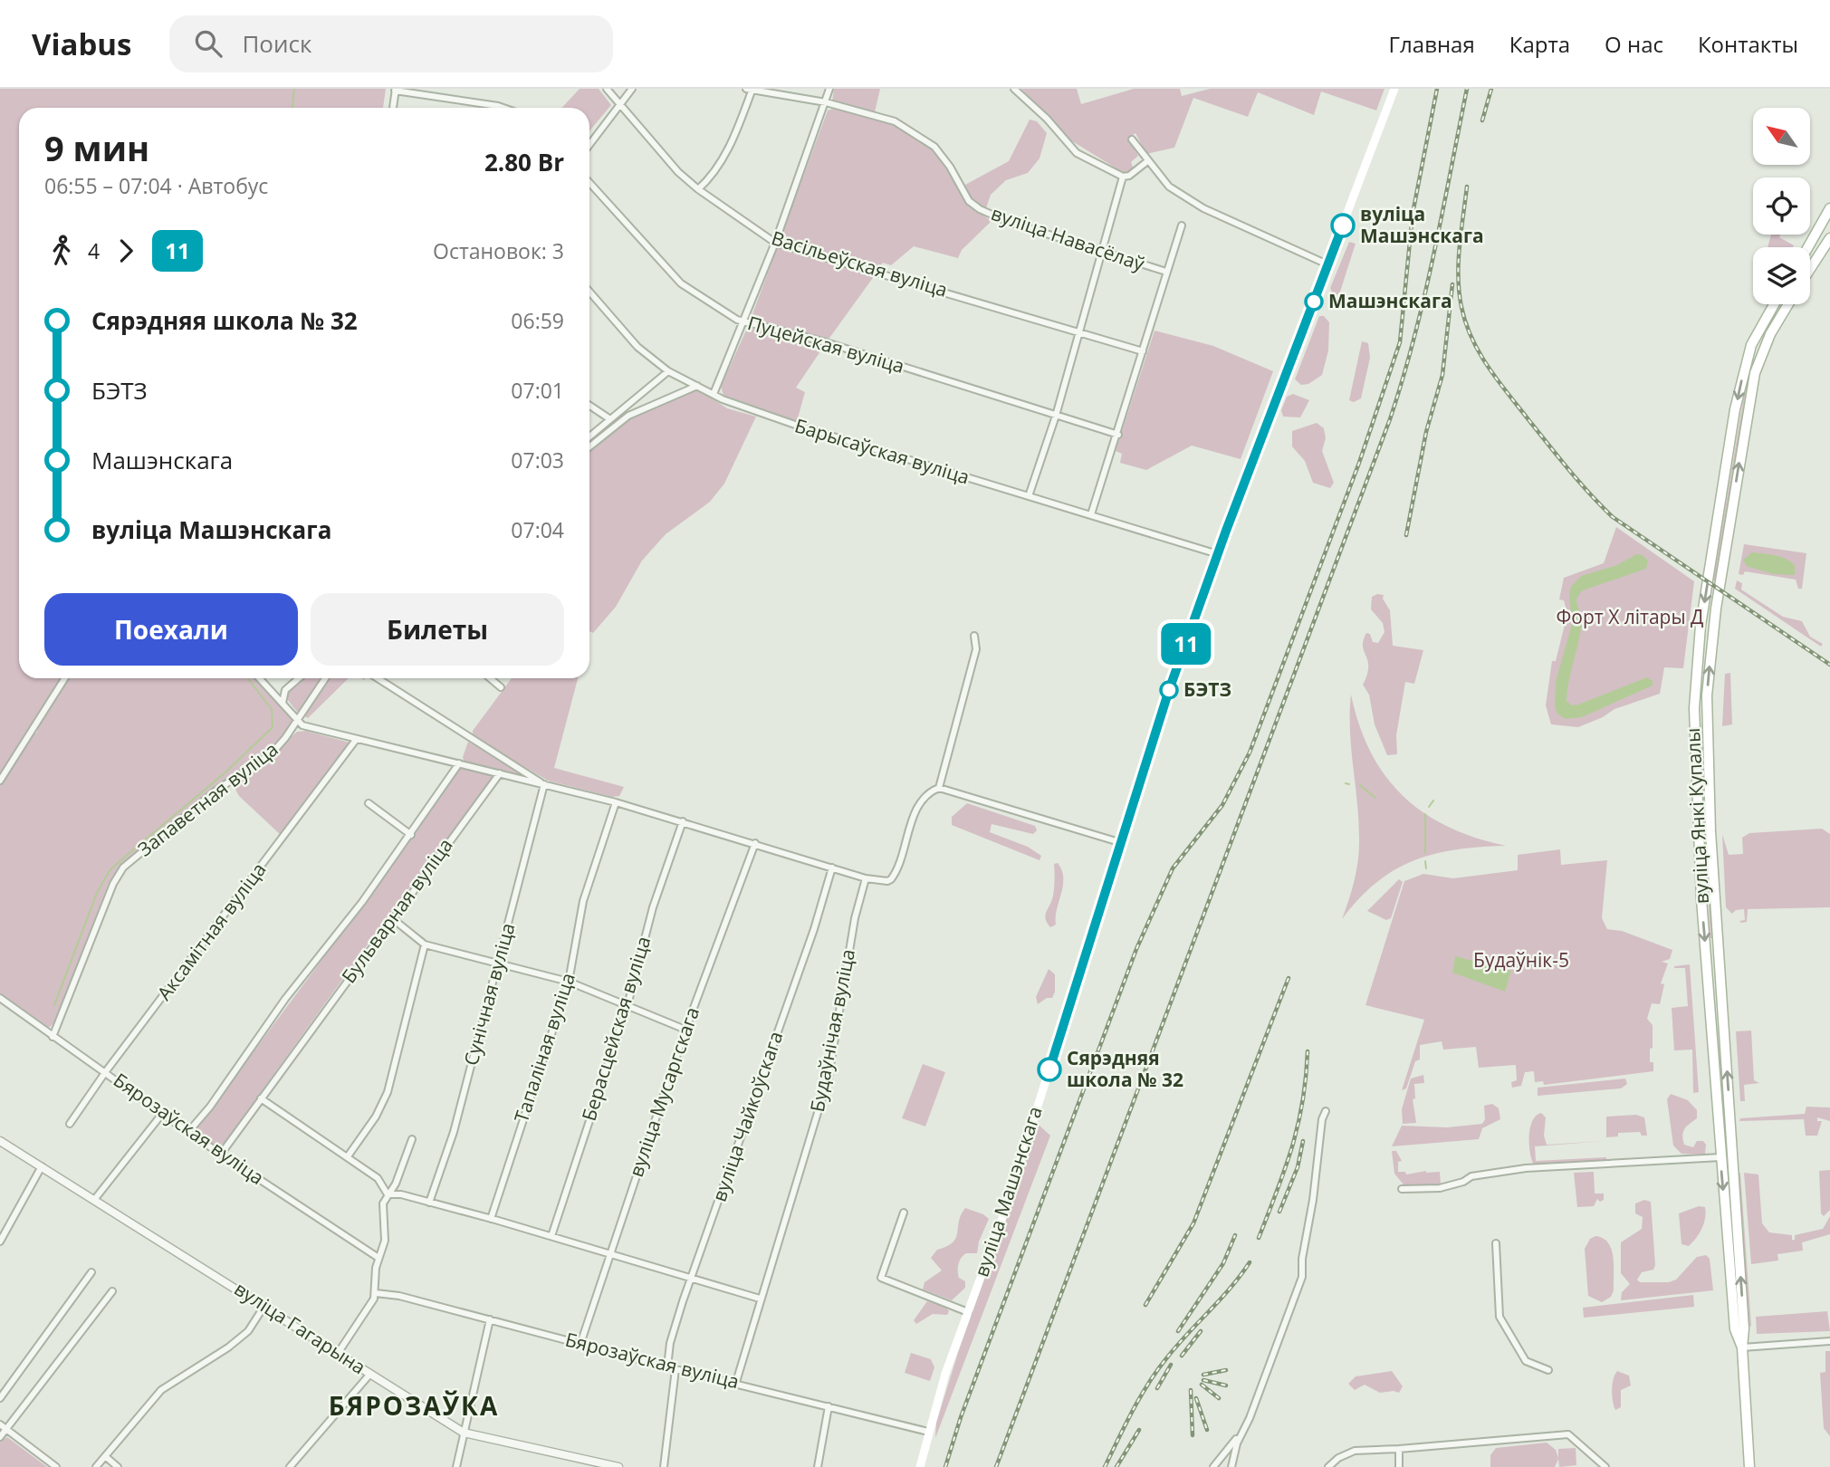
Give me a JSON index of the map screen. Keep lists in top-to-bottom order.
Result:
{
  "streets": {
    "main road": ["вуліца Янкі Купалы", "вуліца Машэнскага"],
    "street": [
      "вуліца Навасёлаў",
      "Васільеўская вуліца",
      "Пуцейская вуліца",
      "Барысаўская вуліца",
      "Запаветная вуліца",
      "Бульварная вуліца",
      "Аксамітная вуліца",
      "Сунічная вуліца",
      "Берасцейская вуліца",
      "Будаўнічая вуліца",
      "Тапаліная вуліца",
      "вуліца Мусаргскага",
      "вуліца Чайкоўскага",
      "Бярозаўская вуліца",
      "вуліца Гагарына"
    ]
  },
  "crossings": [
    ["Барысаўская вуліца", "вуліца Машэнскага"],
    ["Запаветная вуліца", "Бярозаўская вуліца"],
    ["Бульварная вуліца", "Бярозаўская вуліца"],
    ["Аксамітная вуліца", "Бярозаўская вуліца"],
    ["Будаўнічая вуліца", "Бярозаўская вуліца"],
    ["вуліца Мусаргскага", "Бярозаўская вуліца"],
    ["вуліца Чайкоўскага", "Бярозаўская вуліца"],
    ["Бярозаўская вуліца", "вуліца Машэнскага"]
  ],
  "districts": ["БЯРОЗАЎКА"],
  "parks": ["Форт X літары Д", "Будаўнік-5"],
  "places": [
    "вуліца Машэнскага",
    "Машэнскага",
    "БЭТЗ",
    "Сярэдняя школа № 32"
  ],
  "lines": ["bus line 11"],
  "north": "top left",
  "page": {
    "header": "Viabus",
    "search": "Поиск",
    "nav": [
      "Главная",
      "Карта",
      "О нас",
      "Контакты"
    ],
    "on_map": "11",
    "heading": ["9 мин", "06:55 – 07:04 · Автобус", "2.80 Br"],
    "legs": ["4", "11", "Остановок: 3"],
    "list": [
      {
        "name": "Сярэдняя школа № 32",
        "value": "06:59"
      },
      {
        "name": "БЭТЗ",
        "value": "07:01"
      },
      {
        "name": "Машэнскага",
        "value": "07:03"
      },
      {
        "name": "вуліца Машэнскага",
        "value": "07:04"
      }
    ],
    "buttons": ["Поехали", "Билеты"]
  }
}
